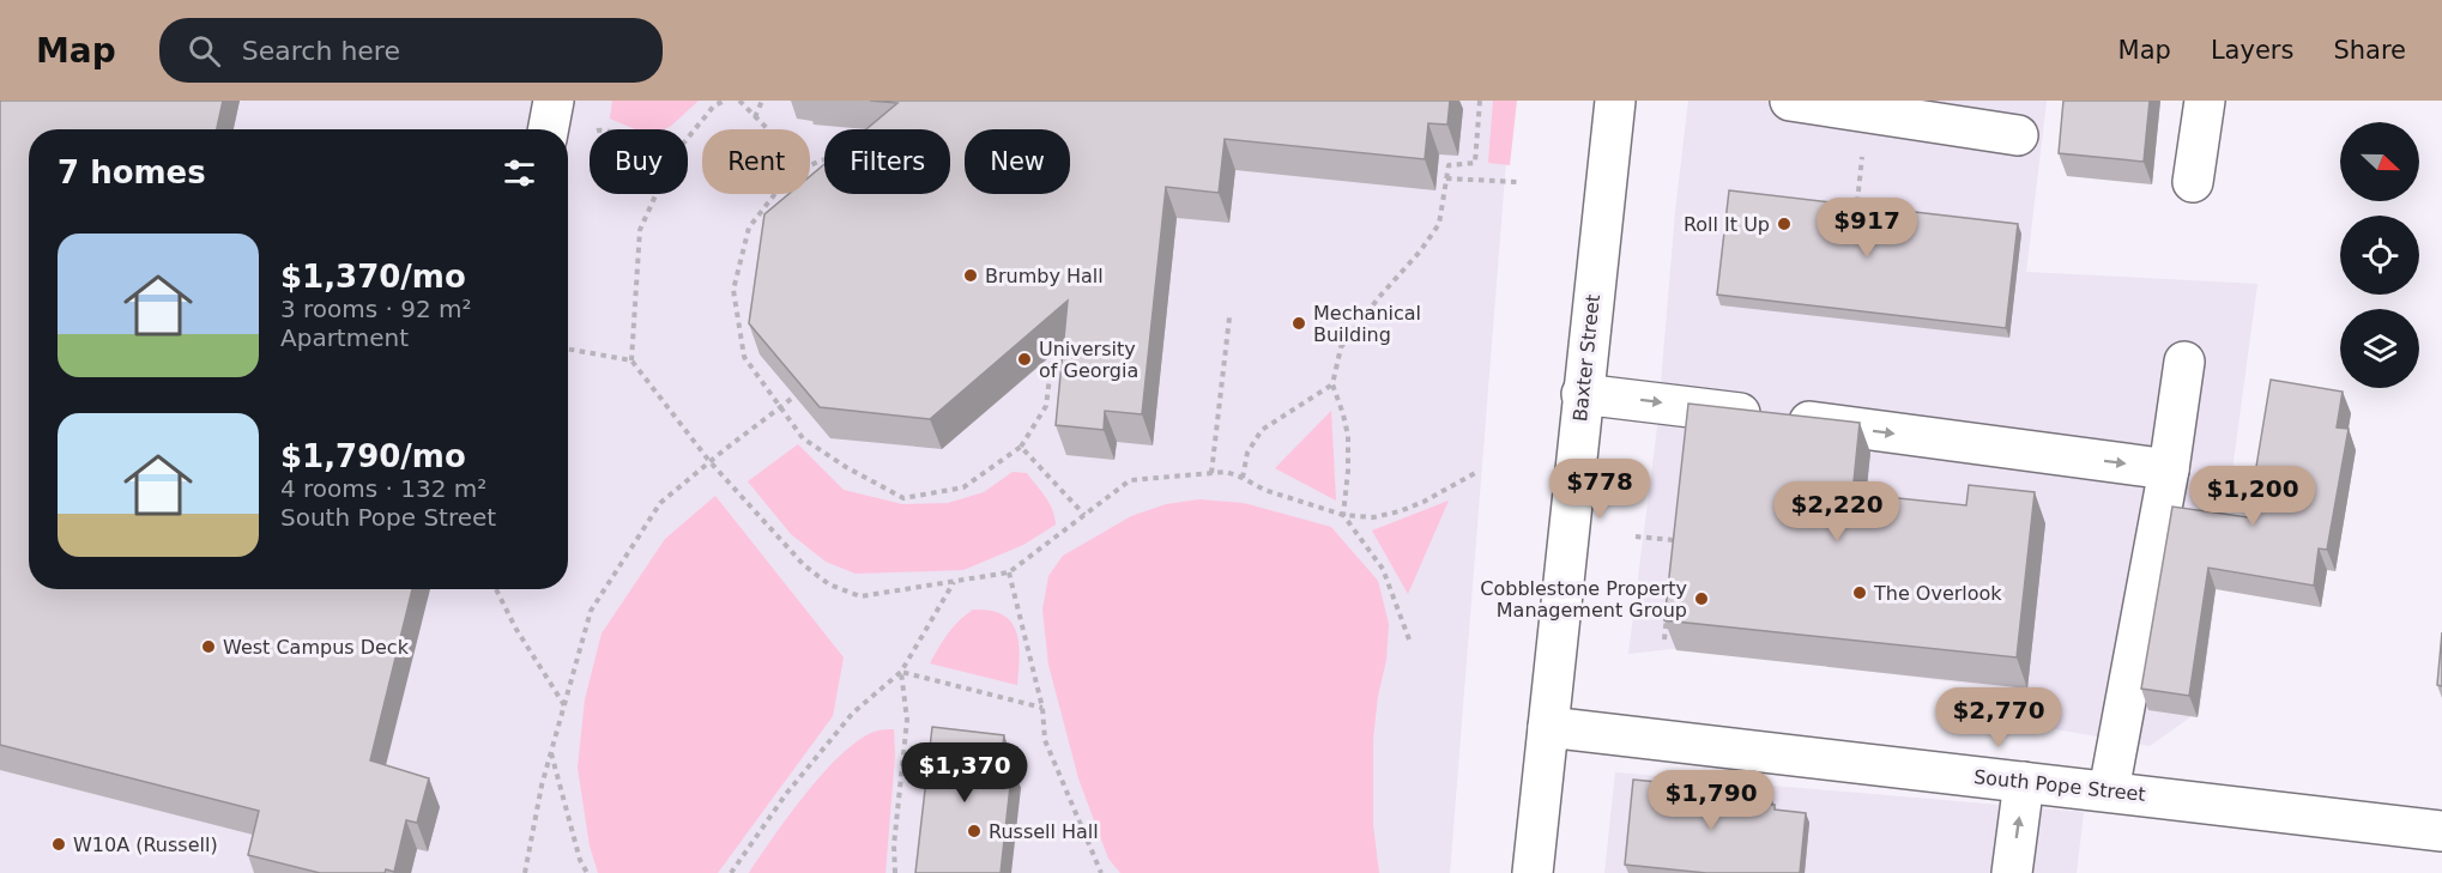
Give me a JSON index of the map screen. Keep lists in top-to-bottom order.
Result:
{
  "streets": {
    "street": ["Baxter Street", "South Pope Street"]
  },
  "crossings": [
    ["Baxter Street", "South Pope Street"]
  ],
  "places": [
    "Roll It Up",
    "Brumby Hall",
    "Mechanical Building",
    "University of Georgia",
    "The Overlook",
    "Cobblestone Property Management Group",
    "West Campus Deck",
    "Russell Hall",
    "W10A (Russell)"
  ],
  "north": "right",
  "page": {
    "header": "Map",
    "search": "Search here",
    "nav": ["Map", "Layers", "Share"],
    "chip": [
      "Buy",
      "Rent",
      "Filters",
      "New"
    ],
    "heading": "7 homes",
    "price": [
      "$917",
      "$778",
      "$1,200",
      "$2,220",
      "$2,770",
      "$1,370",
      "$1,790"
    ],
    "list": [
      {
        "name": "$1,370/mo",
        "note": "3 rooms · 92 m² · Apartment"
      },
      {
        "name": "$1,790/mo",
        "note": "4 rooms · 132 m² · South Pope Street"
      }
    ]
  }
}
